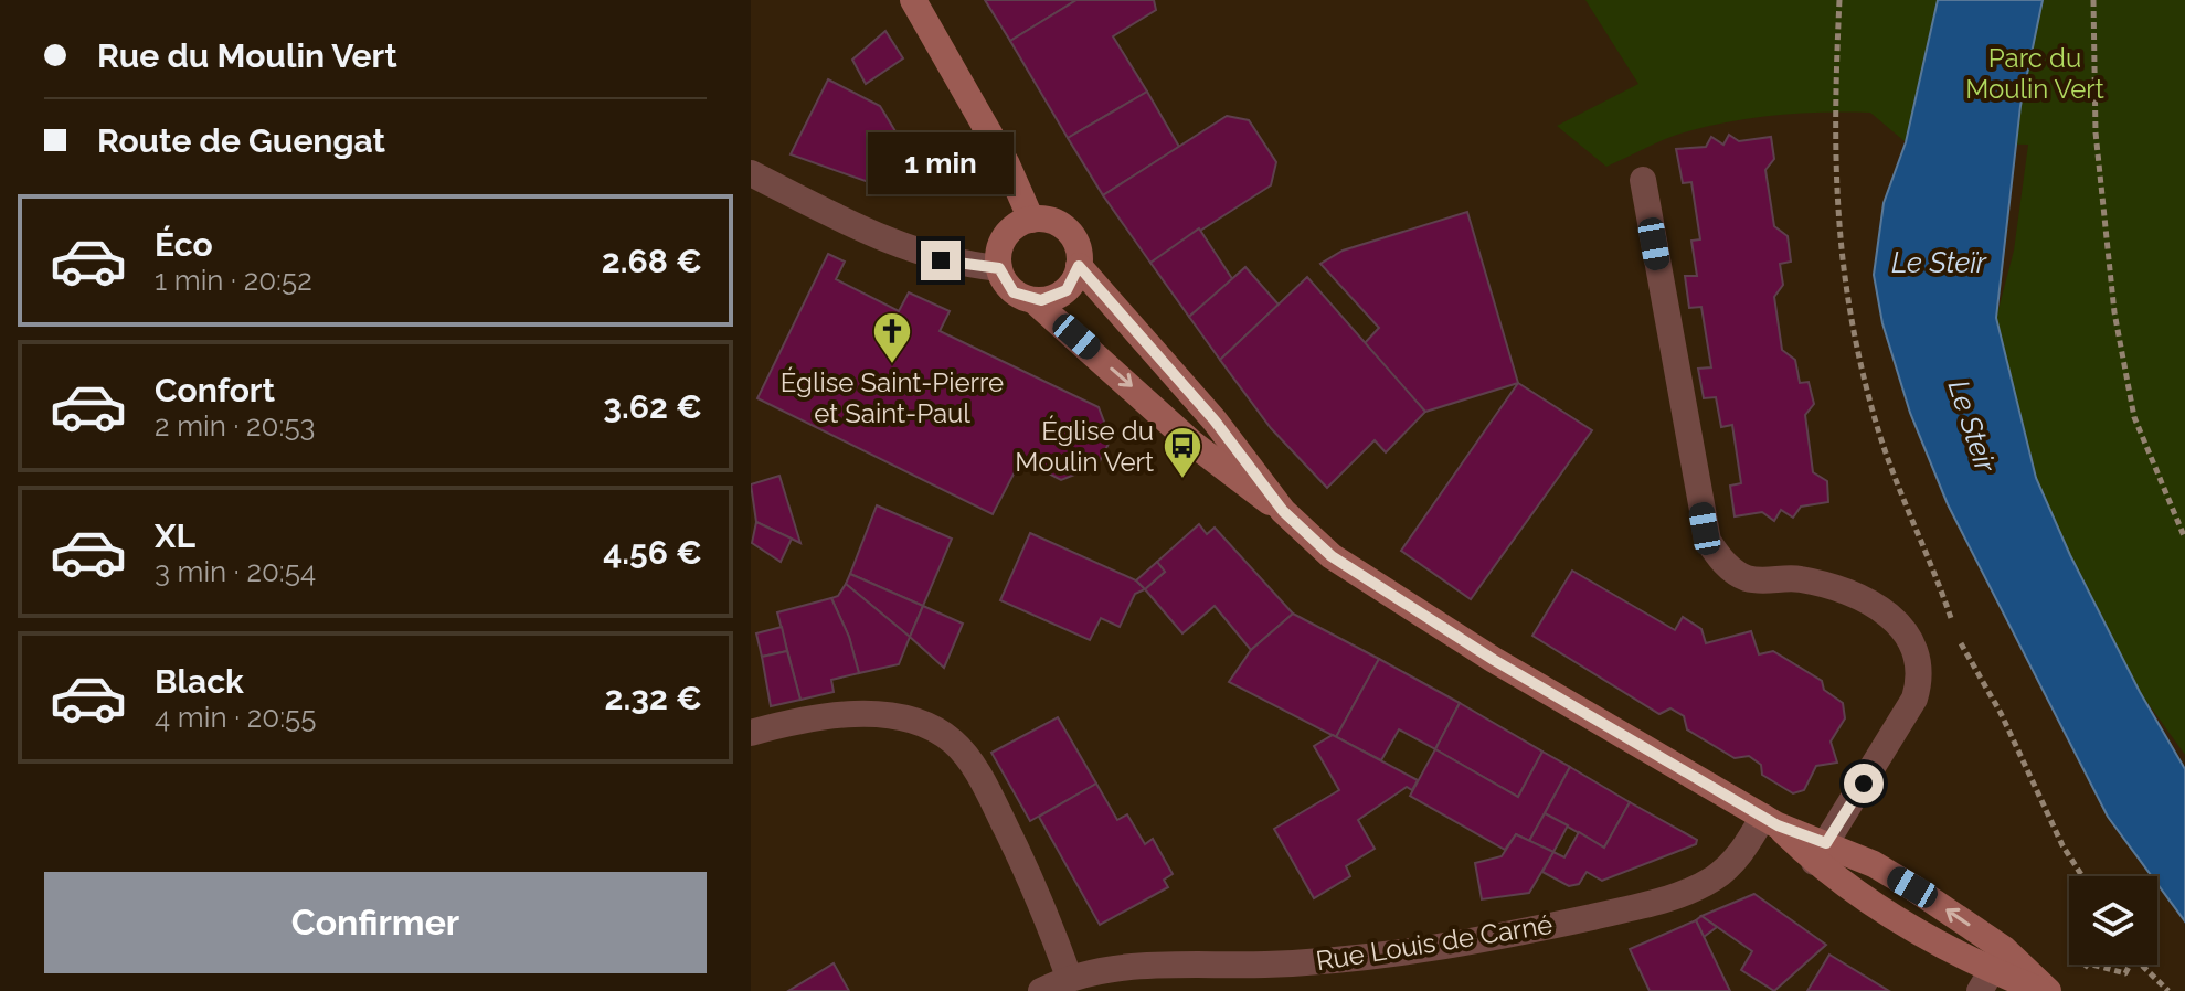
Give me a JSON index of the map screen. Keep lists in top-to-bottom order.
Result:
{
  "streets": {
    "street": ["Rue Louis de Carné"]
  },
  "water": ["Le Steïr", "Le Steir"],
  "parks": ["Parc du Moulin Vert"],
  "places": {
    "church": ["Église Saint-Pierre et Saint-Paul"],
    "bus stop": ["Église du Moulin Vert"]
  },
  "page": {
    "banner": ["Rue du Moulin Vert", "Route de Guengat"],
    "bubble": "1 min",
    "list": [
      {
        "name": "Éco",
        "note": "1 min · 20:52",
        "value": "2.68 €"
      },
      {
        "name": "Confort",
        "note": "2 min · 20:53",
        "value": "3.62 €"
      },
      {
        "name": "XL",
        "note": "3 min · 20:54",
        "value": "4.56 €"
      },
      {
        "name": "Black",
        "note": "4 min · 20:55",
        "value": "2.32 €"
      }
    ],
    "buttons": "Confirmer"
  }
}
